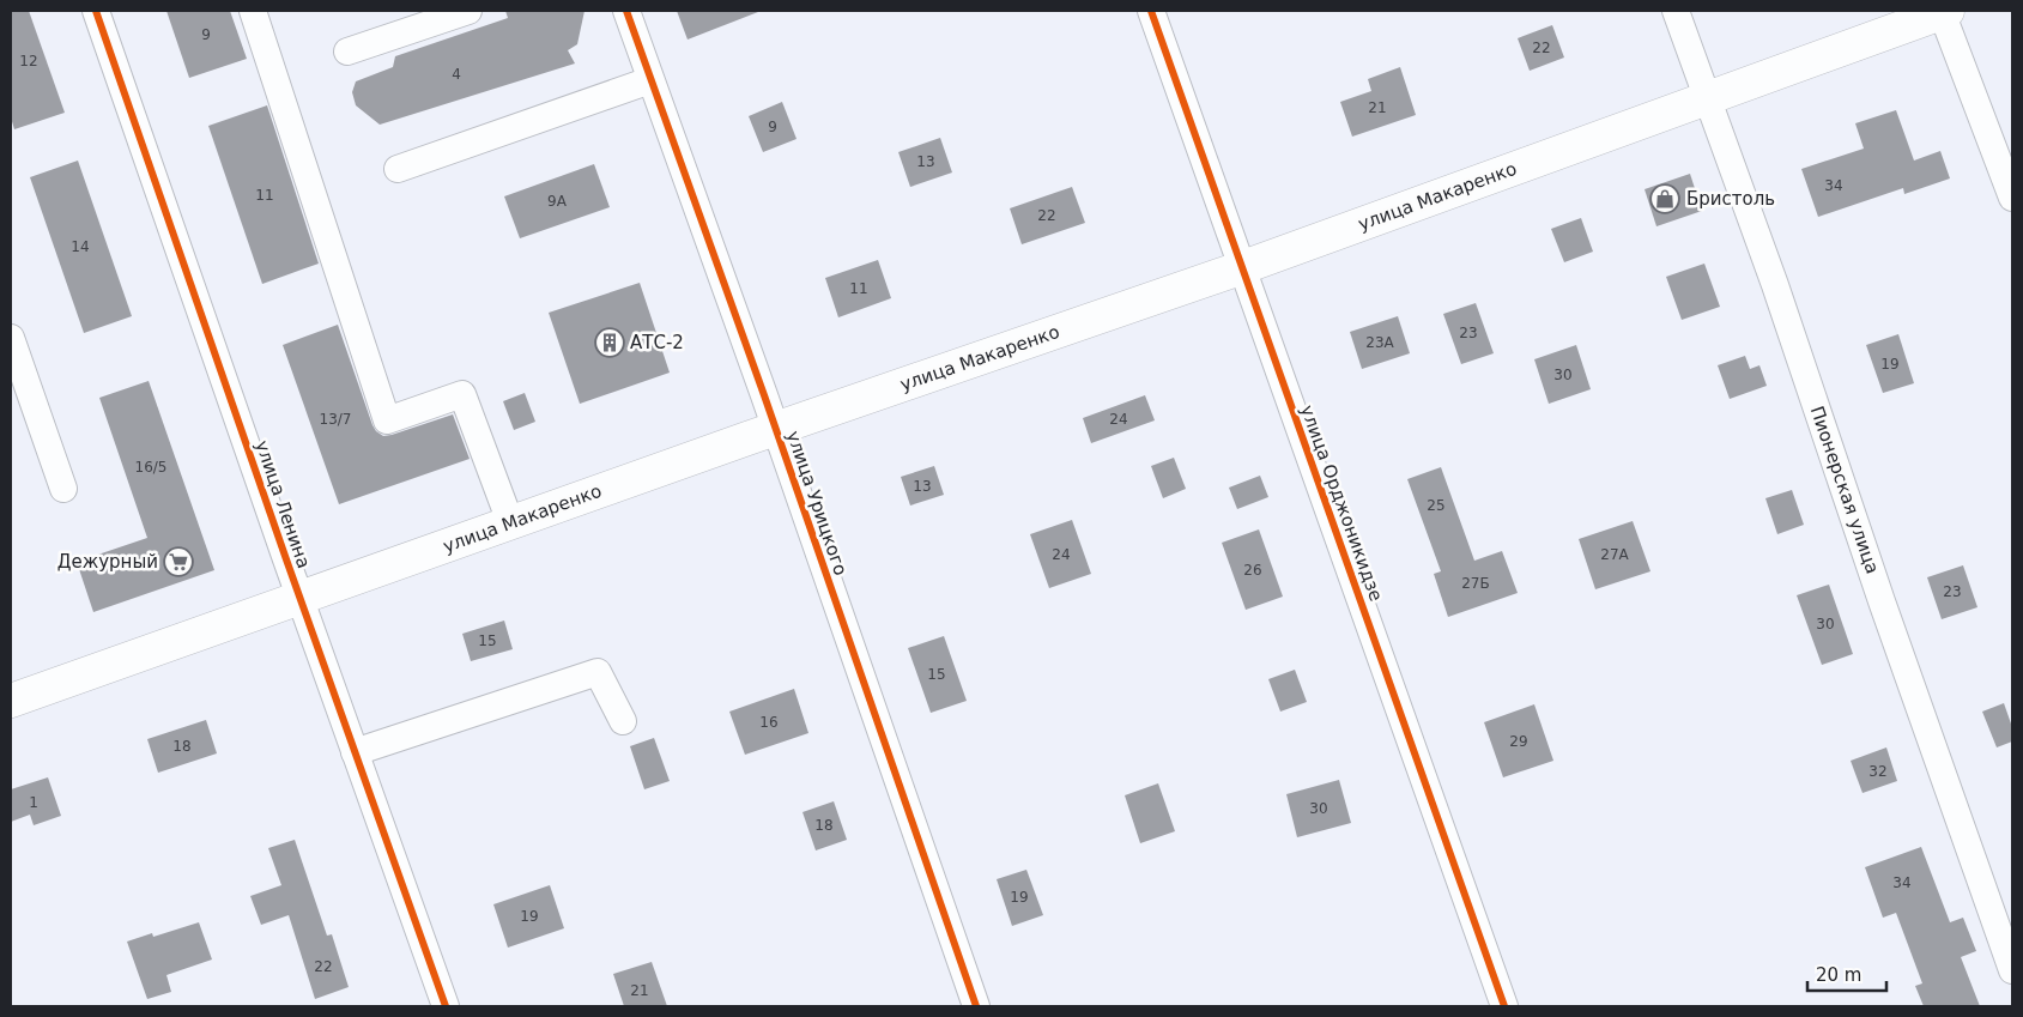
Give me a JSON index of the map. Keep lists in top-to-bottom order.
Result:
{
  "streets": {
    "main road": ["улица Макаренко"],
    "street": [
      "Пионерская улица",
      "улица Урицкого",
      "улица Орджоникидзе",
      "улица Ленина"
    ]
  },
  "crossings": [
    ["улица Макаренко", "Пионерская улица"],
    ["улица Макаренко", "улица Урицкого"],
    ["улица Макаренко", "улица Орджоникидзе"],
    ["улица Макаренко", "улица Ленина"]
  ],
  "places": {
    "shop": ["Бристоль"],
    "building": ["АТС-2"],
    "supermarket": ["Дежурный"]
  },
  "house_numbers": [
    "9",
    "22",
    "12",
    "4",
    "21",
    "9",
    "13",
    "34",
    "11",
    "9А",
    "22",
    "14",
    "11",
    "23",
    "23А",
    "19",
    "30",
    "13/7",
    "24",
    "16/5",
    "13",
    "25",
    "24",
    "27А",
    "26",
    "27Б",
    "23",
    "30",
    "15",
    "15",
    "16",
    "29",
    "18",
    "32",
    "1",
    "30",
    "18",
    "34",
    "19",
    "19",
    "22",
    "21"
  ],
  "scale_bar": "20 m"
}
